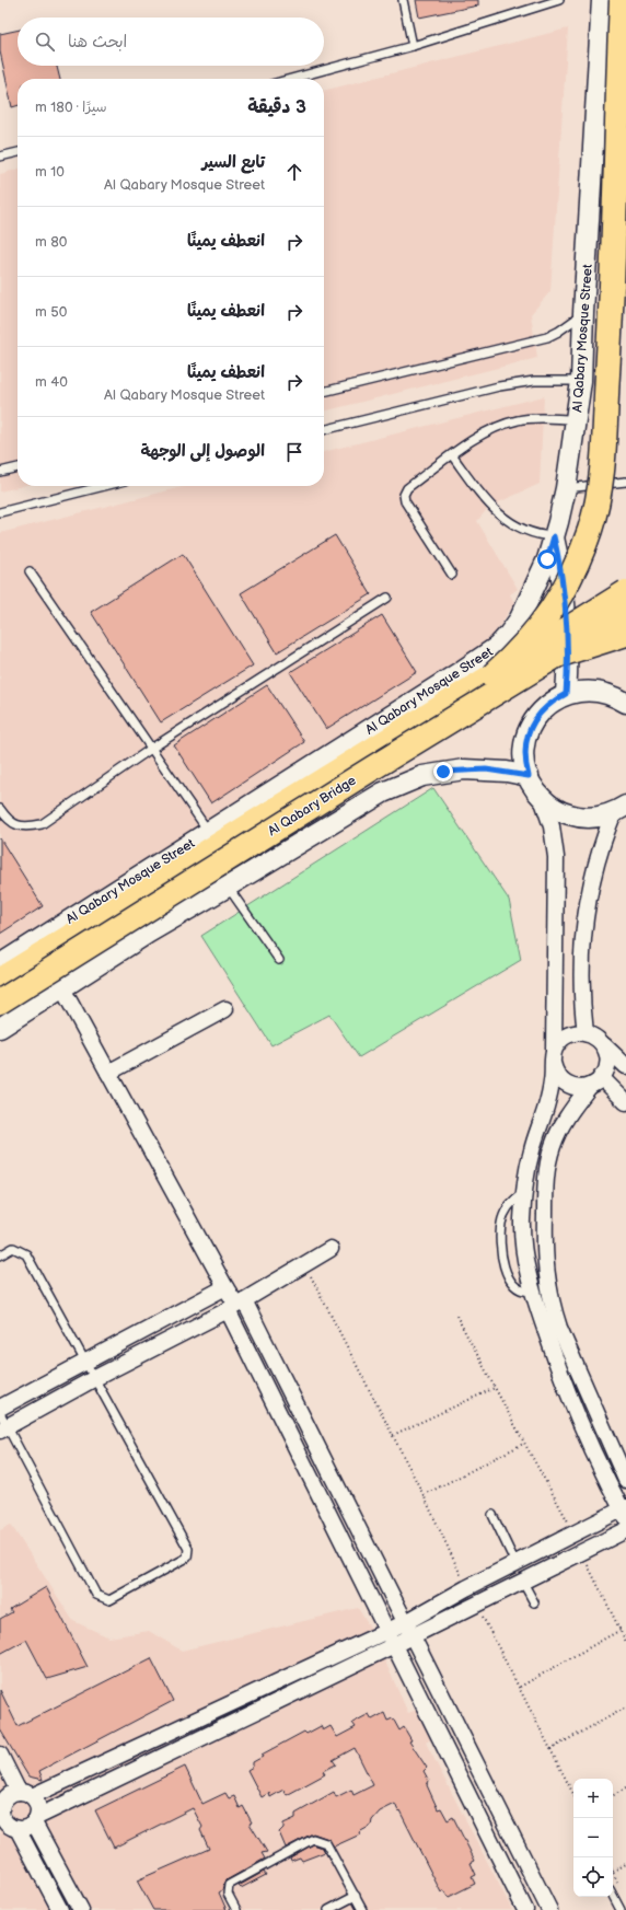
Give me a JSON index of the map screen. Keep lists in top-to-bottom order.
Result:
{
  "streets": {
    "main road": ["Al Qabary Bridge"],
    "street": ["Al Qabary Mosque Street"]
  },
  "page": {
    "search": "ابحث هنا",
    "heading": ["3 دقيقة", "سيرًا · 180 m"],
    "list": [
      ["تابع السير", "Al Qabary Mosque Street", "10 m"],
      ["انعطف يمينًا", "80 m"],
      ["انعطف يمينًا", "50 m"],
      ["انعطف يمينًا", "Al Qabary Mosque Street", "40 m"],
      "الوصول إلى الوجهة"
    ],
    "map_buttons": ["+", "−"]
  }
}
